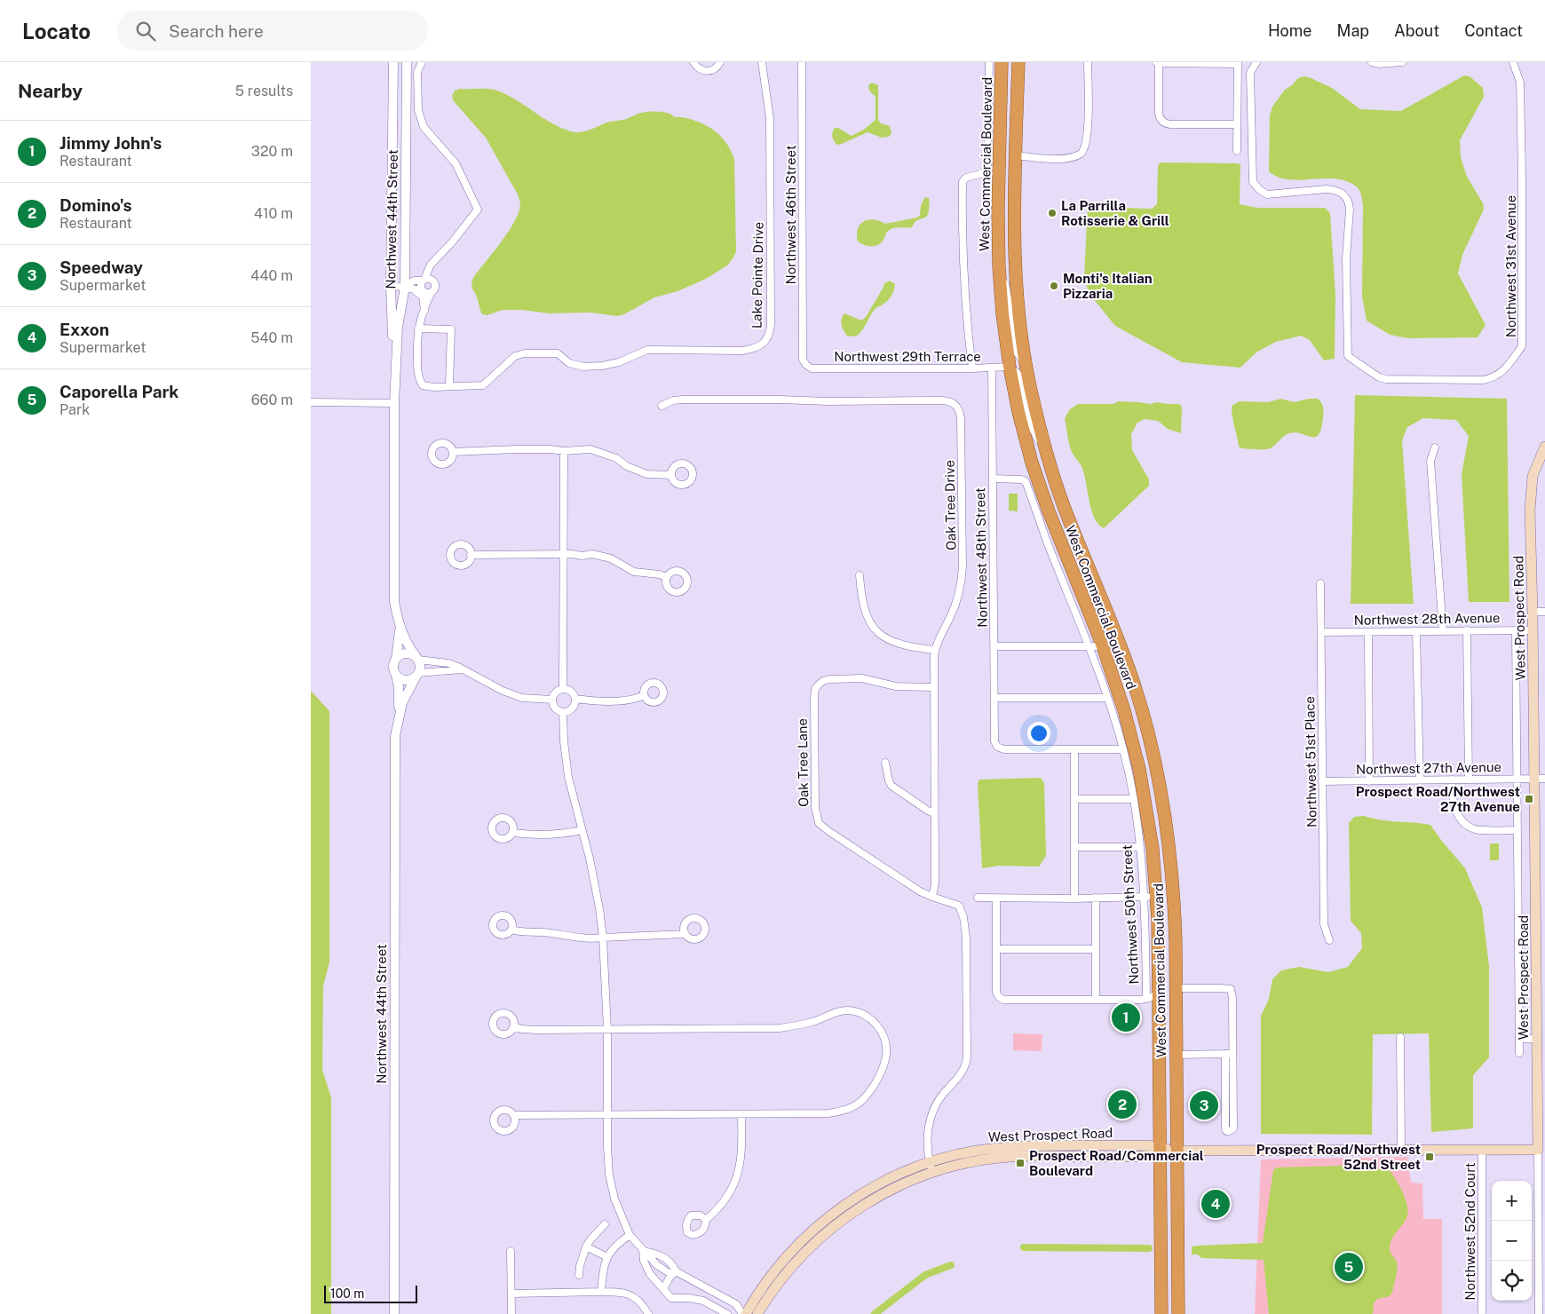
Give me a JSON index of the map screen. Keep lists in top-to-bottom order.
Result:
{
  "streets": {
    "highway": ["West Commercial Boulevard"],
    "main road": ["West Prospect Road"],
    "street": [
      "Northwest 46th Street",
      "Northwest 44th Street",
      "Northwest 31st Avenue",
      "Lake Pointe Drive",
      "Northwest 29th Terrace",
      "Oak Tree Drive",
      "Northwest 48th Street",
      "Northwest 28th Avenue",
      "Northwest 51st Place",
      "Oak Tree Lane",
      "Northwest 27th Avenue",
      "Northwest 50th Street",
      "Northwest 52nd Court"
    ]
  },
  "crossings": [
    ["West Commercial Boulevard", "Northwest 29th Terrace"],
    ["West Commercial Boulevard", "West Prospect Road"],
    ["Northwest 46th Street", "Northwest 29th Terrace"],
    ["Northwest 29th Terrace", "Northwest 48th Street"],
    ["Oak Tree Drive", "Oak Tree Lane"],
    ["Northwest 48th Street", "Northwest 50th Street"],
    ["West Prospect Road", "Northwest 28th Avenue"],
    ["West Prospect Road", "Northwest 27th Avenue"],
    ["West Prospect Road", "Northwest 52nd Court"],
    ["Northwest 28th Avenue", "Northwest 51st Place"],
    ["Northwest 51st Place", "Northwest 27th Avenue"]
  ],
  "places": {
    "other": ["La Parrilla Rotisserie & Grill", "Monti's Italian Pizzaria"],
    "transit": ["Prospect Road/Northwest 27th Avenue", "Prospect Road/Northwest 52nd Street", "Prospect Road/Commercial Boulevard"]
  },
  "scale_bar": "100 m",
  "page": {
    "header": "Locato",
    "search": "Search here",
    "nav": [
      "Home",
      "Map",
      "About",
      "Contact"
    ],
    "heading": ["Nearby", "5 results"],
    "list": [
      {
        "mark": "1",
        "name": "Jimmy John's",
        "note": "Restaurant",
        "value": "320 m"
      },
      {
        "mark": "2",
        "name": "Domino's",
        "note": "Restaurant",
        "value": "410 m"
      },
      {
        "mark": "3",
        "name": "Speedway",
        "note": "Supermarket",
        "value": "440 m"
      },
      {
        "mark": "4",
        "name": "Exxon",
        "note": "Supermarket",
        "value": "540 m"
      },
      {
        "mark": "5",
        "name": "Caporella Park",
        "note": "Park",
        "value": "660 m"
      }
    ],
    "pins": [
      "1",
      "2",
      "3",
      "4",
      "5"
    ],
    "map_buttons": ["+", "−"],
    "scale": "100 m"
  }
}
